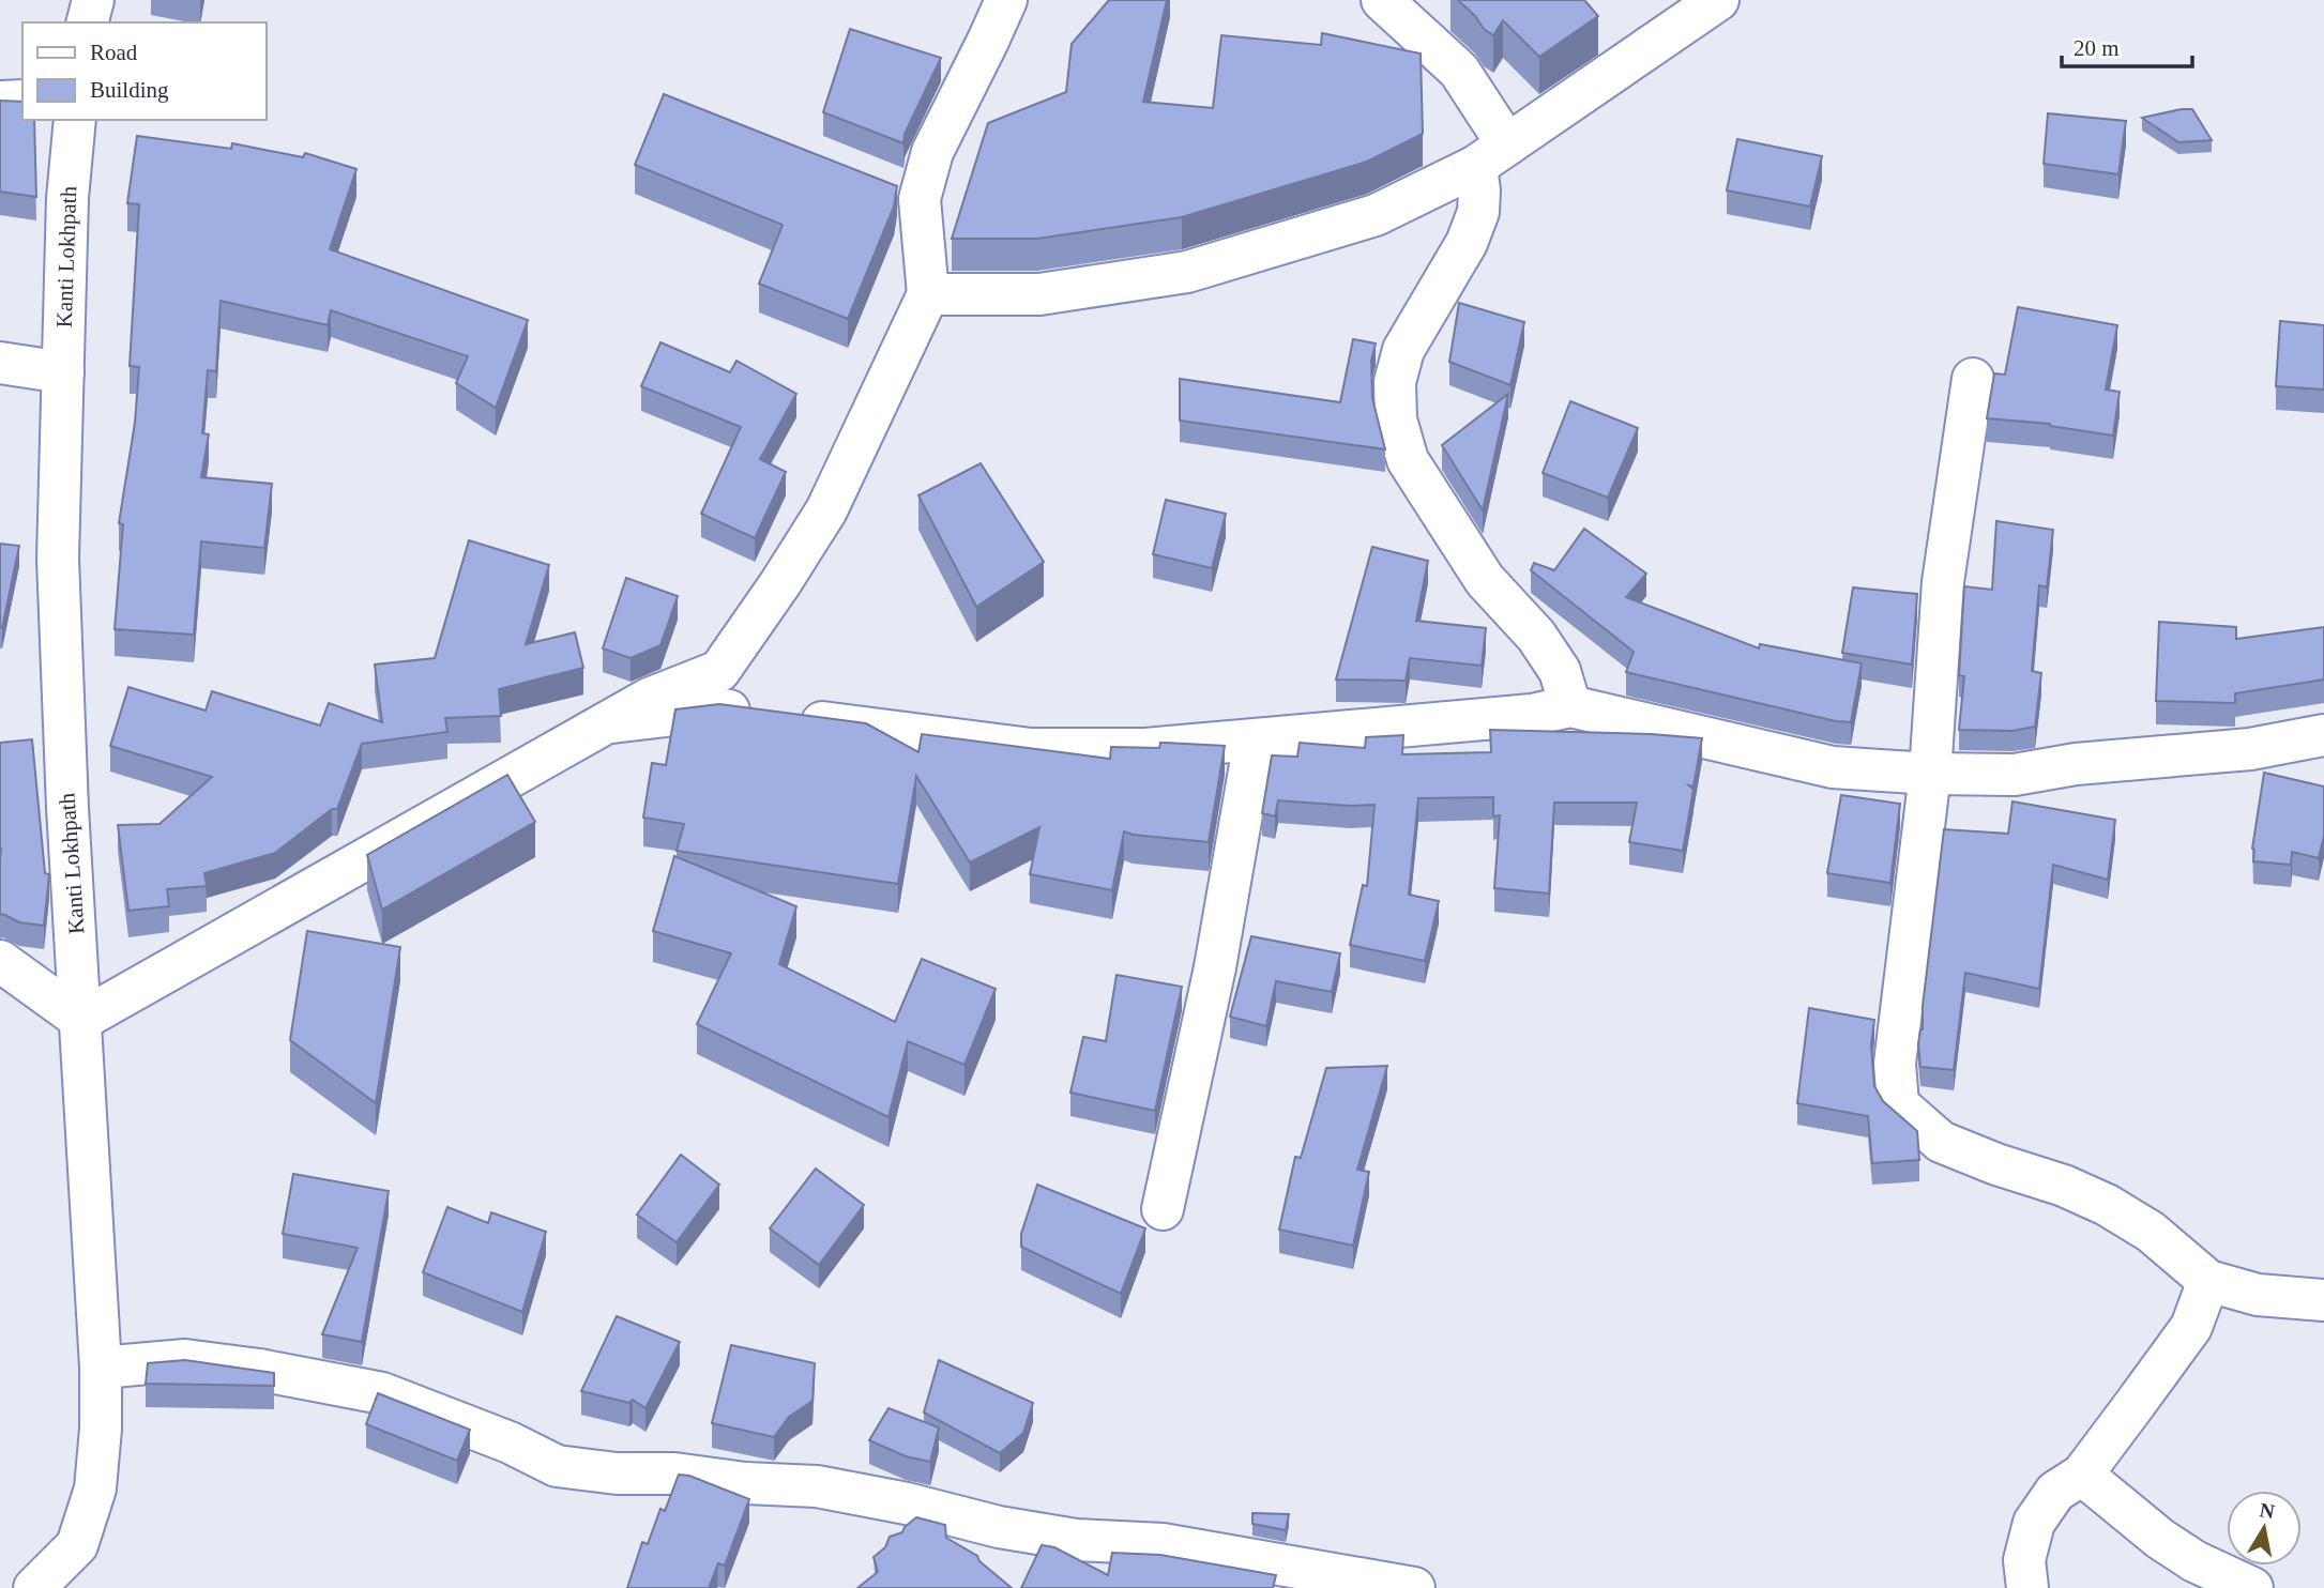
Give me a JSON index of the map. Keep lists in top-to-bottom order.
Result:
{
  "streets": {
    "street": ["Kanti Lokhpath"]
  },
  "legend": ["Road", "Building"],
  "scale_bar": "20 m",
  "north": "top"
}
